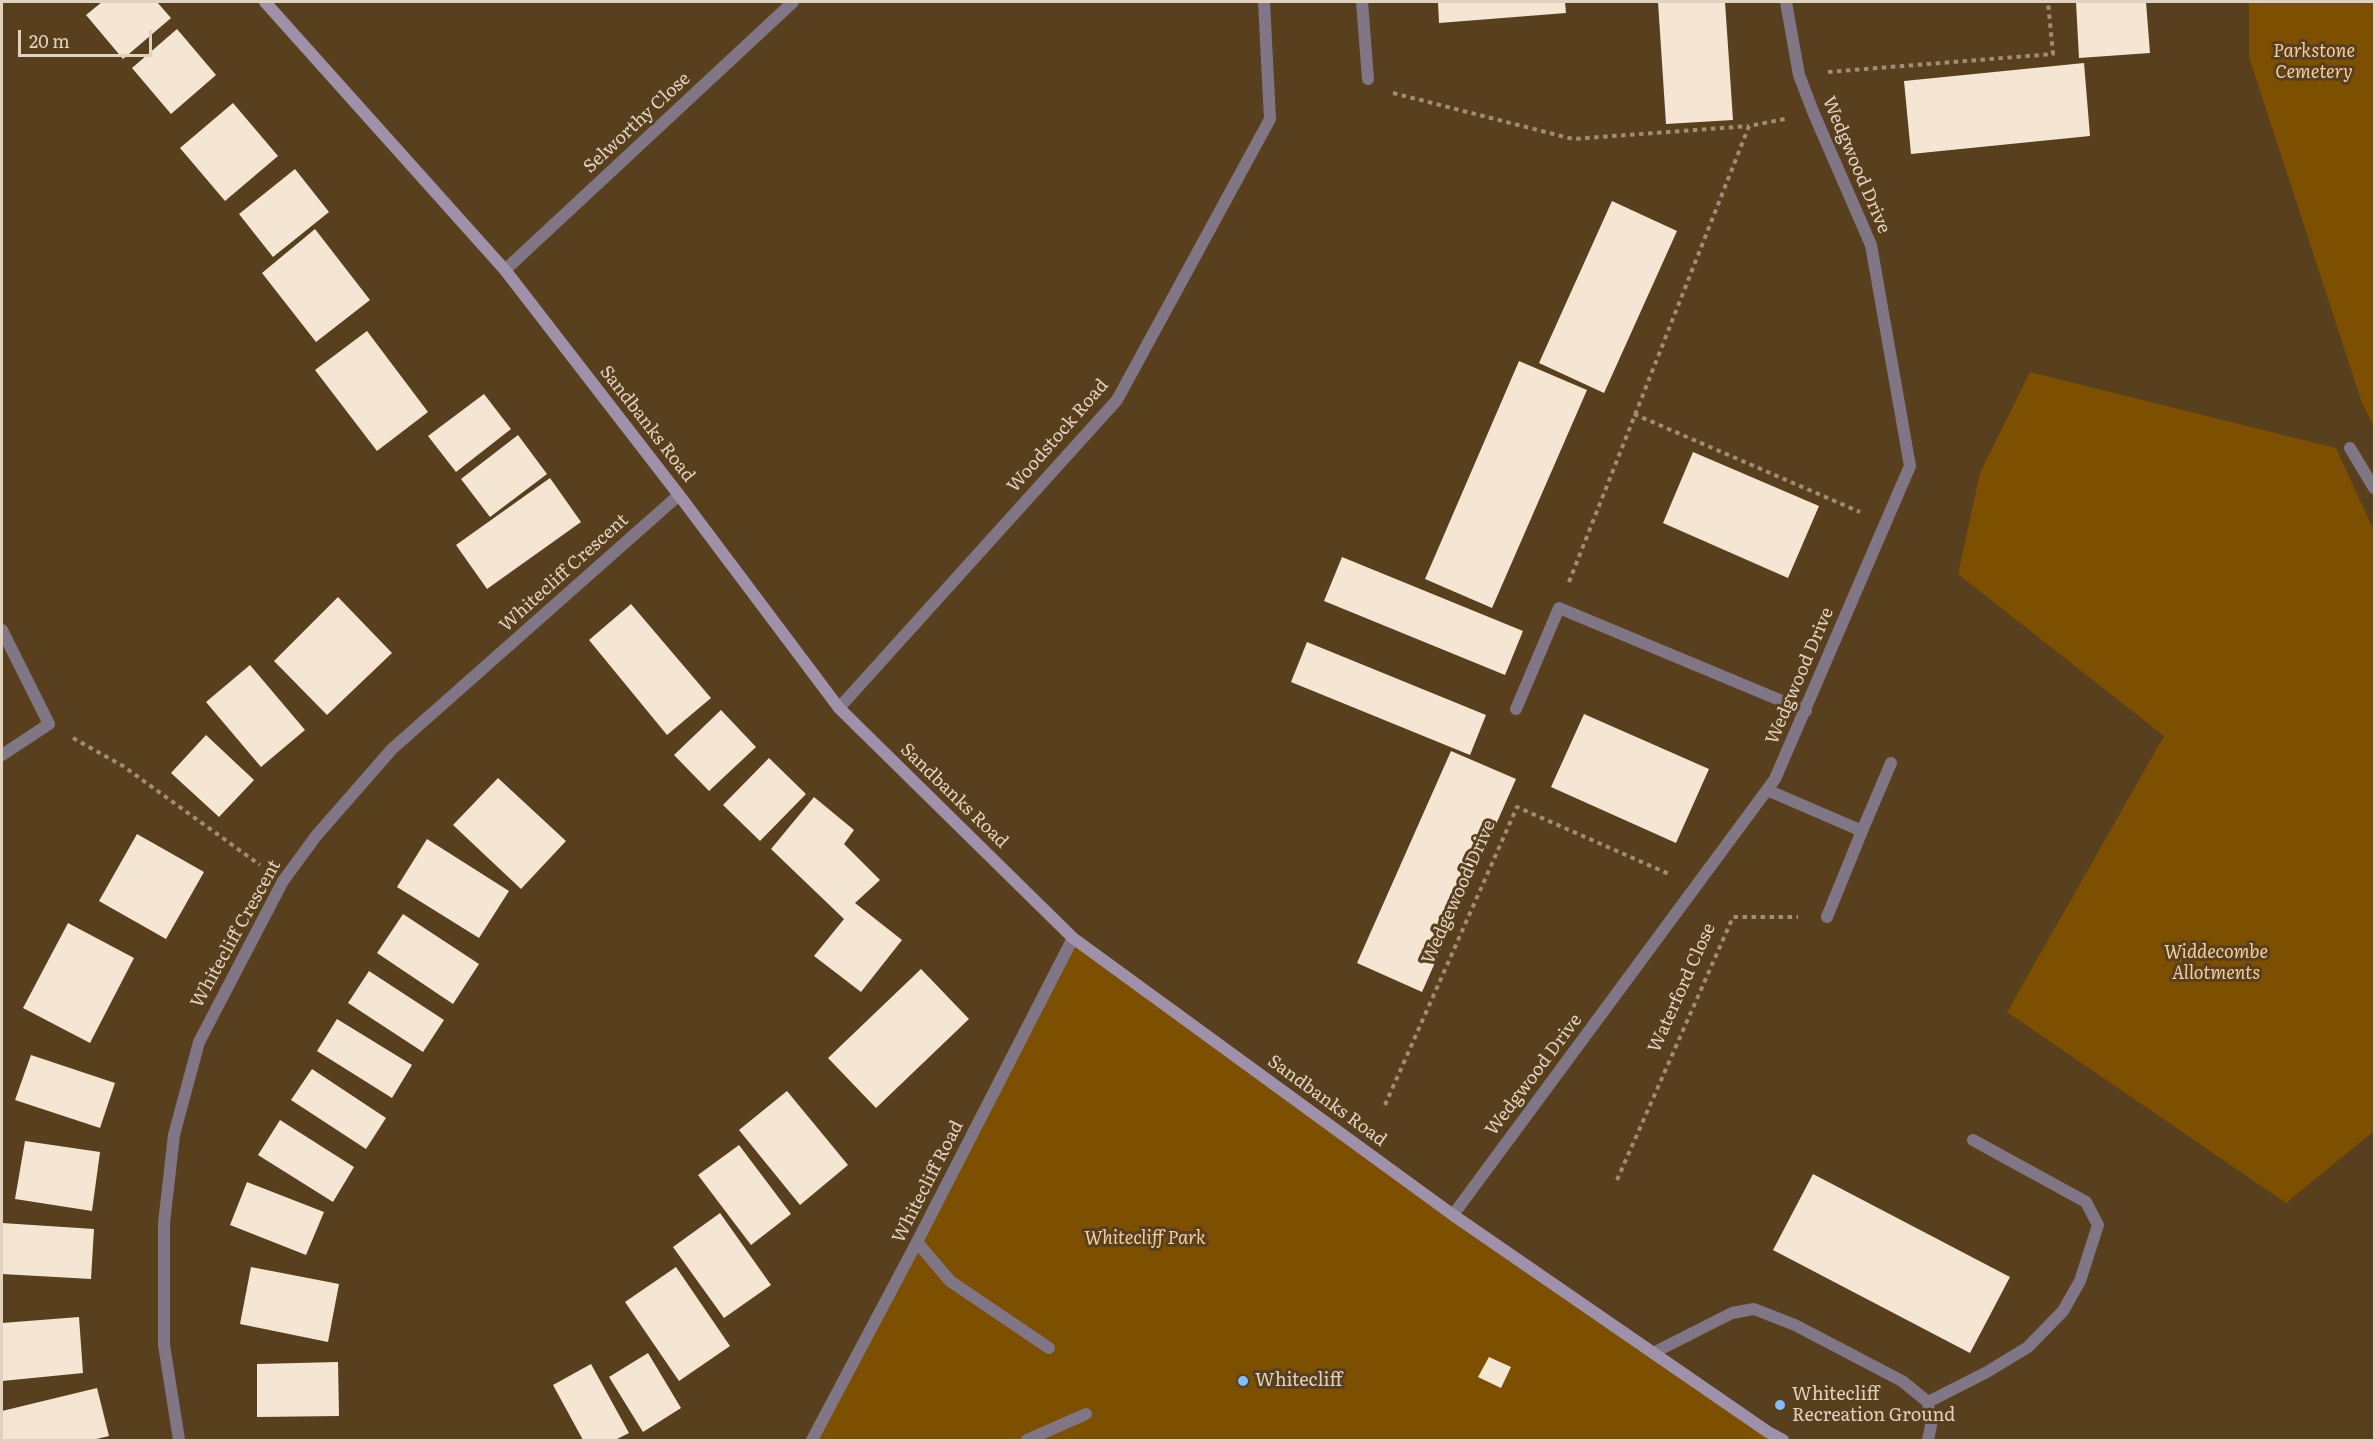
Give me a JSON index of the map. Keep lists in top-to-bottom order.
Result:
{
  "streets": {
    "main road": ["Sandbanks Road"],
    "street": [
      "Selworthy Close",
      "Wedgwood Drive",
      "Woodstock Road",
      "Whitecliff Crescent",
      "Whitecliff Road"
    ],
    "path": ["Wedgewood Drive", "Waterford Close"]
  },
  "crossings": [
    ["Selworthy Close", "Sandbanks Road"],
    ["Wedgwood Drive", "Sandbanks Road"],
    ["Wedgwood Drive", "Wedgewood Drive"],
    ["Sandbanks Road", "Woodstock Road"],
    ["Sandbanks Road", "Whitecliff Crescent"],
    ["Sandbanks Road", "Whitecliff Road"]
  ],
  "parks": ["Parkstone Cemetery", "Widdecombe Allotments", "Whitecliff Park"],
  "places": ["Whitecliff", "Whitecliff Recreation Ground"],
  "scale_bar": "20 m"
}
